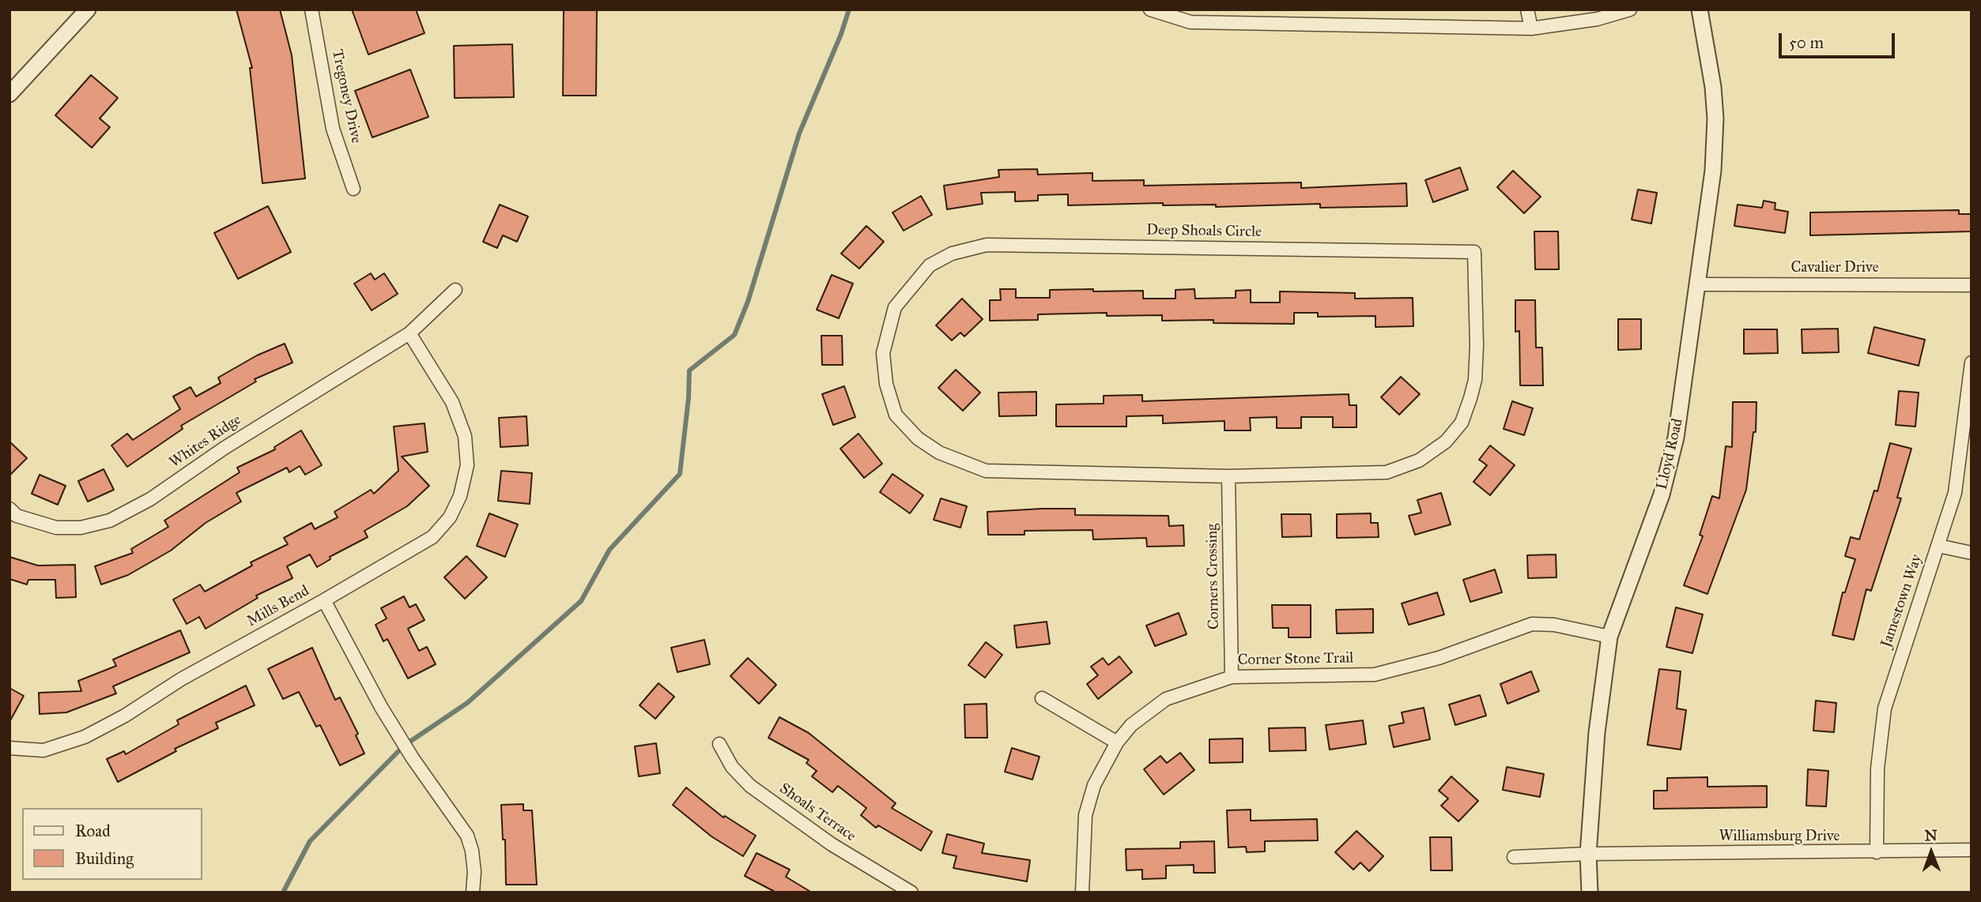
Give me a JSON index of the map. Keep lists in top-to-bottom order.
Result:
{
  "streets": {
    "street": [
      "Tregoney Drive",
      "Deep Shoals Circle",
      "Cavalier Drive",
      "Whites Ridge",
      "Lloyd Road",
      "Corners Crossing",
      "Jamestown Way",
      "Mills Bend",
      "Corner Stone Trail",
      "Shoals Terrace",
      "Williamsburg Drive"
    ]
  },
  "crossings": [
    ["Deep Shoals Circle", "Corners Crossing"],
    ["Cavalier Drive", "Lloyd Road"],
    ["Lloyd Road", "Corner Stone Trail"],
    ["Lloyd Road", "Williamsburg Drive"],
    ["Corners Crossing", "Corner Stone Trail"],
    ["Jamestown Way", "Williamsburg Drive"]
  ],
  "legend": ["Road", "Building"],
  "scale_bar": "50 m",
  "north": "top"
}
